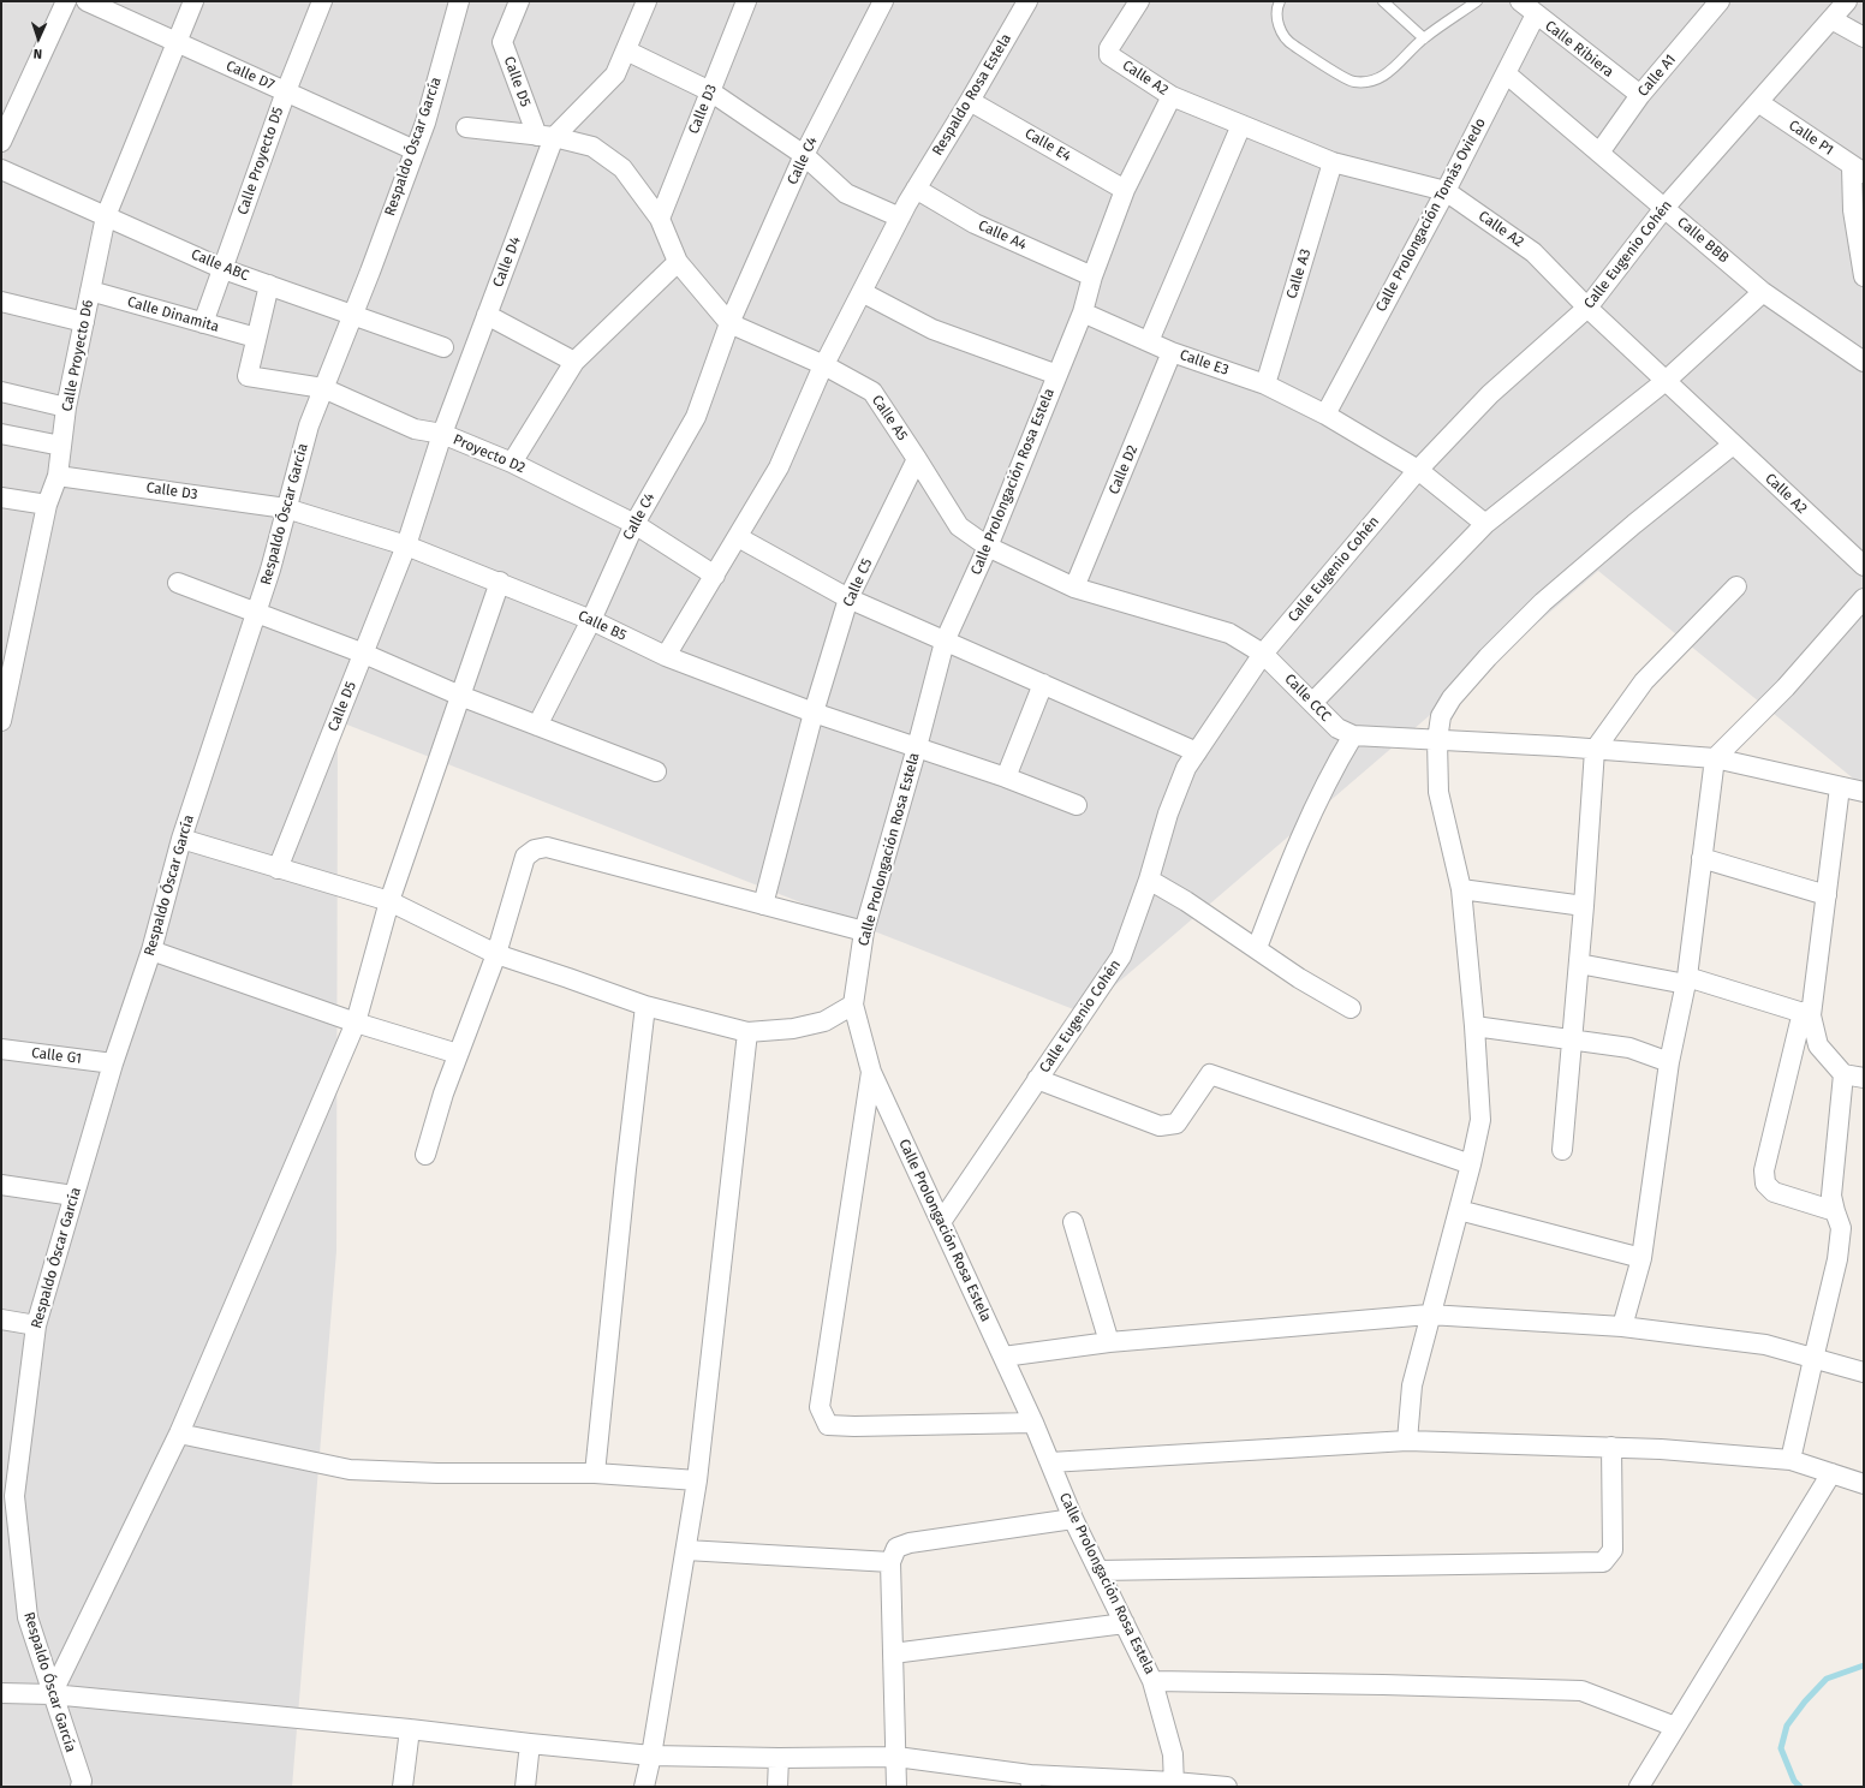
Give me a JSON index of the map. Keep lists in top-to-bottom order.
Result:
{
  "streets": {
    "street": [
      "Calle Ribiera",
      "Calle D7",
      "Calle A1",
      "Calle A2",
      "Calle D5",
      "Respaldo Rosa Estela",
      "Calle D3",
      "Calle P1",
      "Calle E4",
      "Respaldo Óscar García",
      "Calle Proyecto D5",
      "Calle C4",
      "Calle Prolongación Tomás Oviedo",
      "Calle A4",
      "Calle BBB",
      "Calle Eugenio Cohén",
      "Calle D4",
      "Calle ABC",
      "Calle A3",
      "Calle Dinamita",
      "Calle Proyecto D6",
      "Calle E3",
      "Calle A5",
      "Proyecto D2",
      "Calle D2",
      "Calle Prolongación Rosa Estela",
      "Calle C5",
      "Calle B5",
      "Calle CCC",
      "Calle G1"
    ]
  },
  "crossings": [
    ["Calle Ribiera", "Calle A1"],
    ["Calle Ribiera", "Calle Prolongación Tomás Oviedo"],
    ["Calle D7", "Respaldo Óscar García"],
    ["Calle D7", "Calle Proyecto D5"],
    ["Calle D7", "Calle Proyecto D6"],
    ["Calle A1", "Calle BBB"],
    ["Calle A2", "Calle Prolongación Tomás Oviedo"],
    ["Calle A2", "Calle Eugenio Cohén"],
    ["Calle A2", "Calle A3"],
    ["Calle A2", "Calle Prolongación Rosa Estela"],
    ["Calle D5", "Calle D4"],
    ["Calle D5", "Calle A5"],
    ["Calle D5", "Calle B5"],
    ["Respaldo Rosa Estela", "Calle E4"],
    ["Respaldo Rosa Estela", "Calle A4"],
    ["Respaldo Rosa Estela", "Calle A5"],
    ["Respaldo Rosa Estela", "Proyecto D2"],
    ["Respaldo Rosa Estela", "Calle B5"],
    ["Calle D3", "Respaldo Óscar García"],
    ["Calle D3", "Calle Proyecto D6"],
    ["Calle D3", "Calle A5"],
    ["Calle D3", "Calle B5"],
    ["Calle P1", "Calle Eugenio Cohén"],
    ["Calle E4", "Calle Prolongación Rosa Estela"],
    ["Respaldo Óscar García", "Calle ABC"],
    ["Respaldo Óscar García", "Proyecto D2"],
    ["Respaldo Óscar García", "Calle B5"],
    ["Respaldo Óscar García", "Calle G1"],
    ["Calle Proyecto D5", "Calle ABC"],
    ["Calle Proyecto D5", "Calle Dinamita"],
    ["Calle C4", "Calle A5"],
    ["Calle C4", "Proyecto D2"],
    ["Calle C4", "Calle B5"],
    ["Calle Prolongación Tomás Oviedo", "Calle BBB"],
    ["Calle Prolongación Tomás Oviedo", "Calle E3"],
    ["Calle A4", "Calle Prolongación Rosa Estela"],
    ["Calle BBB", "Calle Eugenio Cohén"],
    ["Calle Eugenio Cohén", "Calle E3"],
    ["Calle Eugenio Cohén", "Calle Prolongación Rosa Estela"],
    ["Calle Eugenio Cohén", "Calle CCC"],
    ["Calle D4", "Calle A5"],
    ["Calle D4", "Proyecto D2"],
    ["Calle D4", "Calle B5"],
    ["Calle ABC", "Calle Proyecto D6"],
    ["Calle A3", "Calle E3"],
    ["Calle Dinamita", "Calle Proyecto D6"],
    ["Calle Dinamita", "Proyecto D2"],
    ["Calle E3", "Calle D2"],
    ["Calle E3", "Calle Prolongación Rosa Estela"],
    ["Calle A5", "Calle D2"],
    ["Calle A5", "Calle Prolongación Rosa Estela"],
    ["Calle A5", "Calle C5"],
    ["Calle A5", "Calle CCC"],
    ["Calle D2", "Calle CCC"],
    ["Calle Prolongación Rosa Estela", "Calle B5"],
    ["Calle C5", "Calle B5"]
  ],
  "north": "bottom"
}
